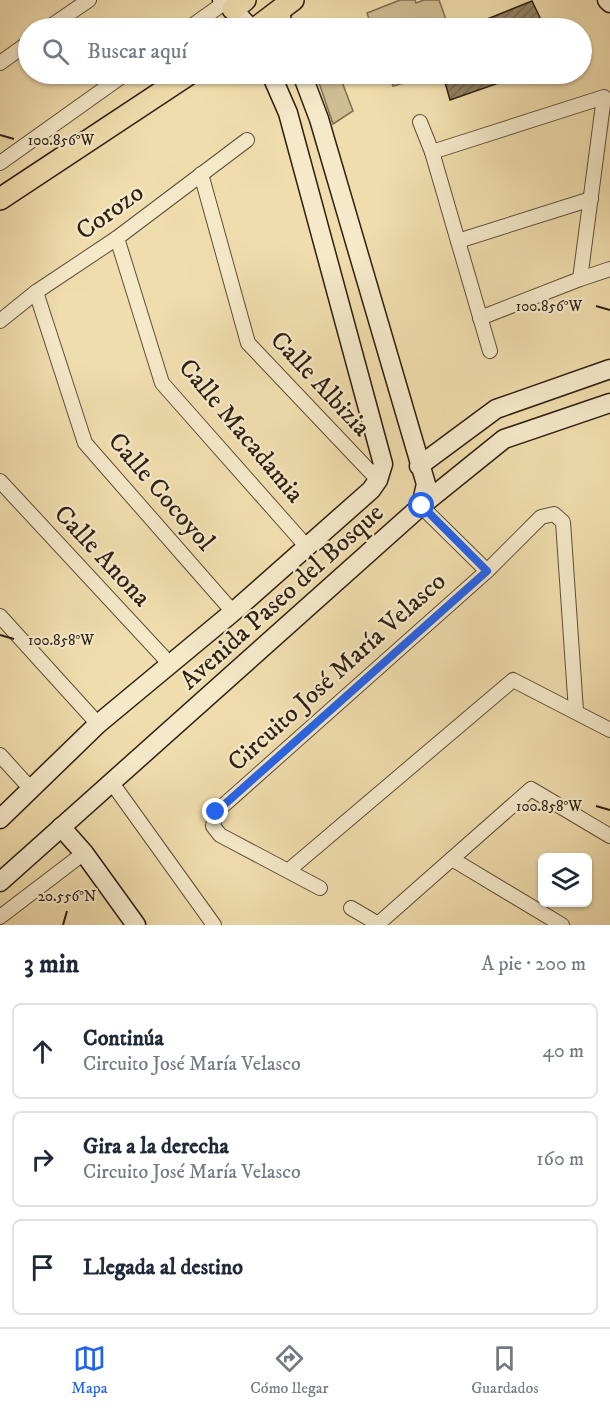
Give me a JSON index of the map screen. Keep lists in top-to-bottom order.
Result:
{
  "streets": {
    "main road": ["Avenida Paseo del Bosque"],
    "street": [
      "Corozo",
      "Calle Albizia",
      "Calle Macadamia",
      "Calle Cocoyol",
      "Calle Anona",
      "Circuito José María Velasco"
    ]
  },
  "crossings": [
    ["Corozo", "Calle Albizia"],
    ["Corozo", "Calle Macadamia"],
    ["Corozo", "Calle Cocoyol"],
    ["Calle Albizia", "Avenida Paseo del Bosque"],
    ["Calle Macadamia", "Avenida Paseo del Bosque"],
    ["Calle Cocoyol", "Avenida Paseo del Bosque"],
    ["Calle Anona", "Avenida Paseo del Bosque"],
    ["Avenida Paseo del Bosque", "Circuito José María Velasco"]
  ],
  "page": {
    "search": "Buscar aquí",
    "heading": ["3 min", "A pie · 200 m"],
    "list": [
      ["Continúa", "Circuito José María Velasco", "40 m"],
      ["Gira a la derecha", "Circuito José María Velasco", "160 m"],
      "Llegada al destino"
    ],
    "nav": ["Mapa", "Cómo llegar", "Guardados"]
  },
  "coordinates": ["100.856°W", "100.858°W", "20.556°N"]
}
